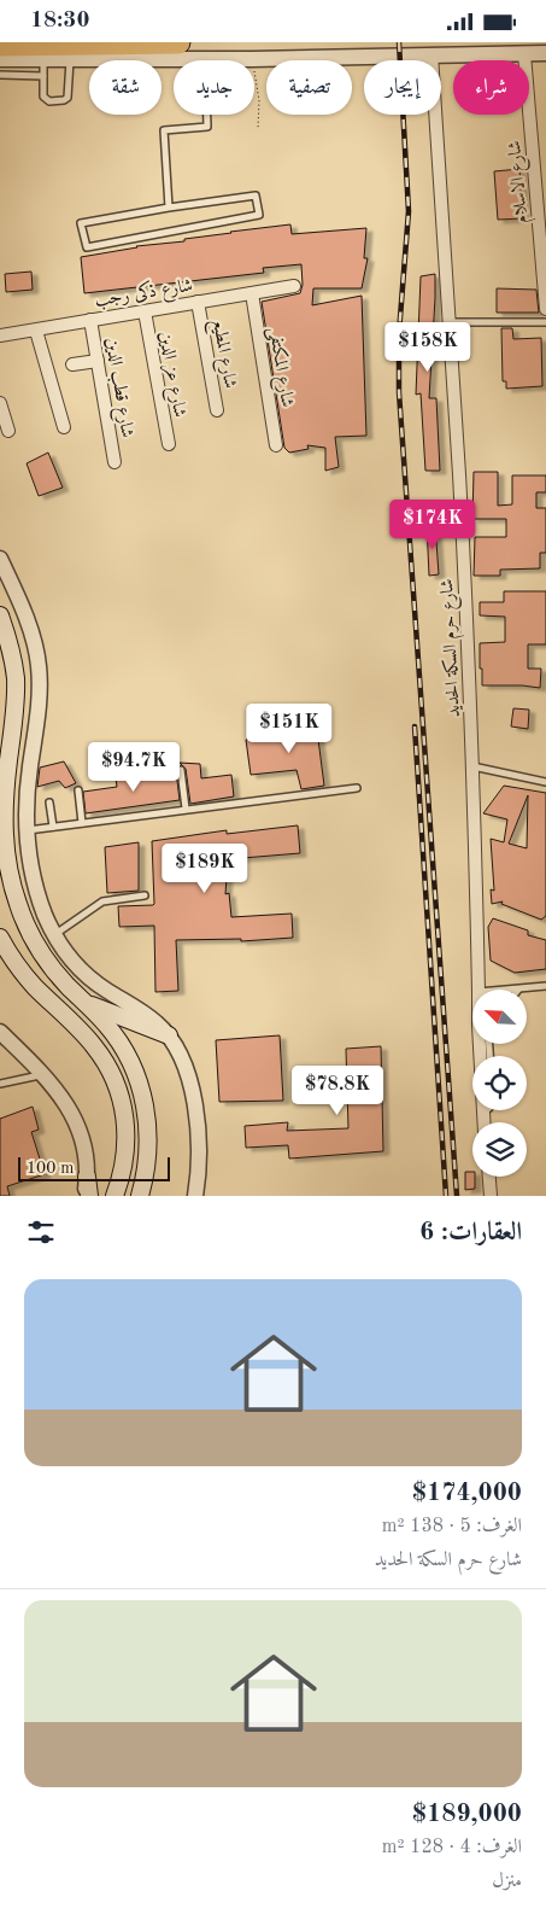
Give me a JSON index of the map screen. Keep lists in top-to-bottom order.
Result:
{
  "streets": {
    "street": [
      "شارع الاسلام",
      "شارع ذكى رجب",
      "شارع المطيع",
      "شارع المكتفى",
      "شارع عز الدين",
      "شارع قطب الدين",
      "شارع حرم السكة الحديد"
    ]
  },
  "crossings": [
    ["شارع ذكى رجب", "شارع المطيع"],
    ["شارع ذكى رجب", "شارع المكتفى"],
    ["شارع ذكى رجب", "شارع عز الدين"],
    ["شارع ذكى رجب", "شارع قطب الدين"]
  ],
  "scale_bar": "100 m",
  "north": "top left",
  "page": {
    "status": "18:30",
    "chip": [
      "شراء",
      "إيجار",
      "تصفية",
      "جديد",
      "شقة"
    ],
    "price": [
      "$158K",
      "$174K",
      "$151K",
      "$94.7K",
      "$189K",
      "$78.8K"
    ],
    "scale": "100 m",
    "heading": "العقارات: 6",
    "list": [
      {
        "name": "$174,000",
        "note": "الغرف: 5 · 138 m² · شارع حرم السكة الحديد"
      },
      {
        "name": "$189,000",
        "note": "الغرف: 4 · 128 m² · منزل"
      }
    ]
  }
}
